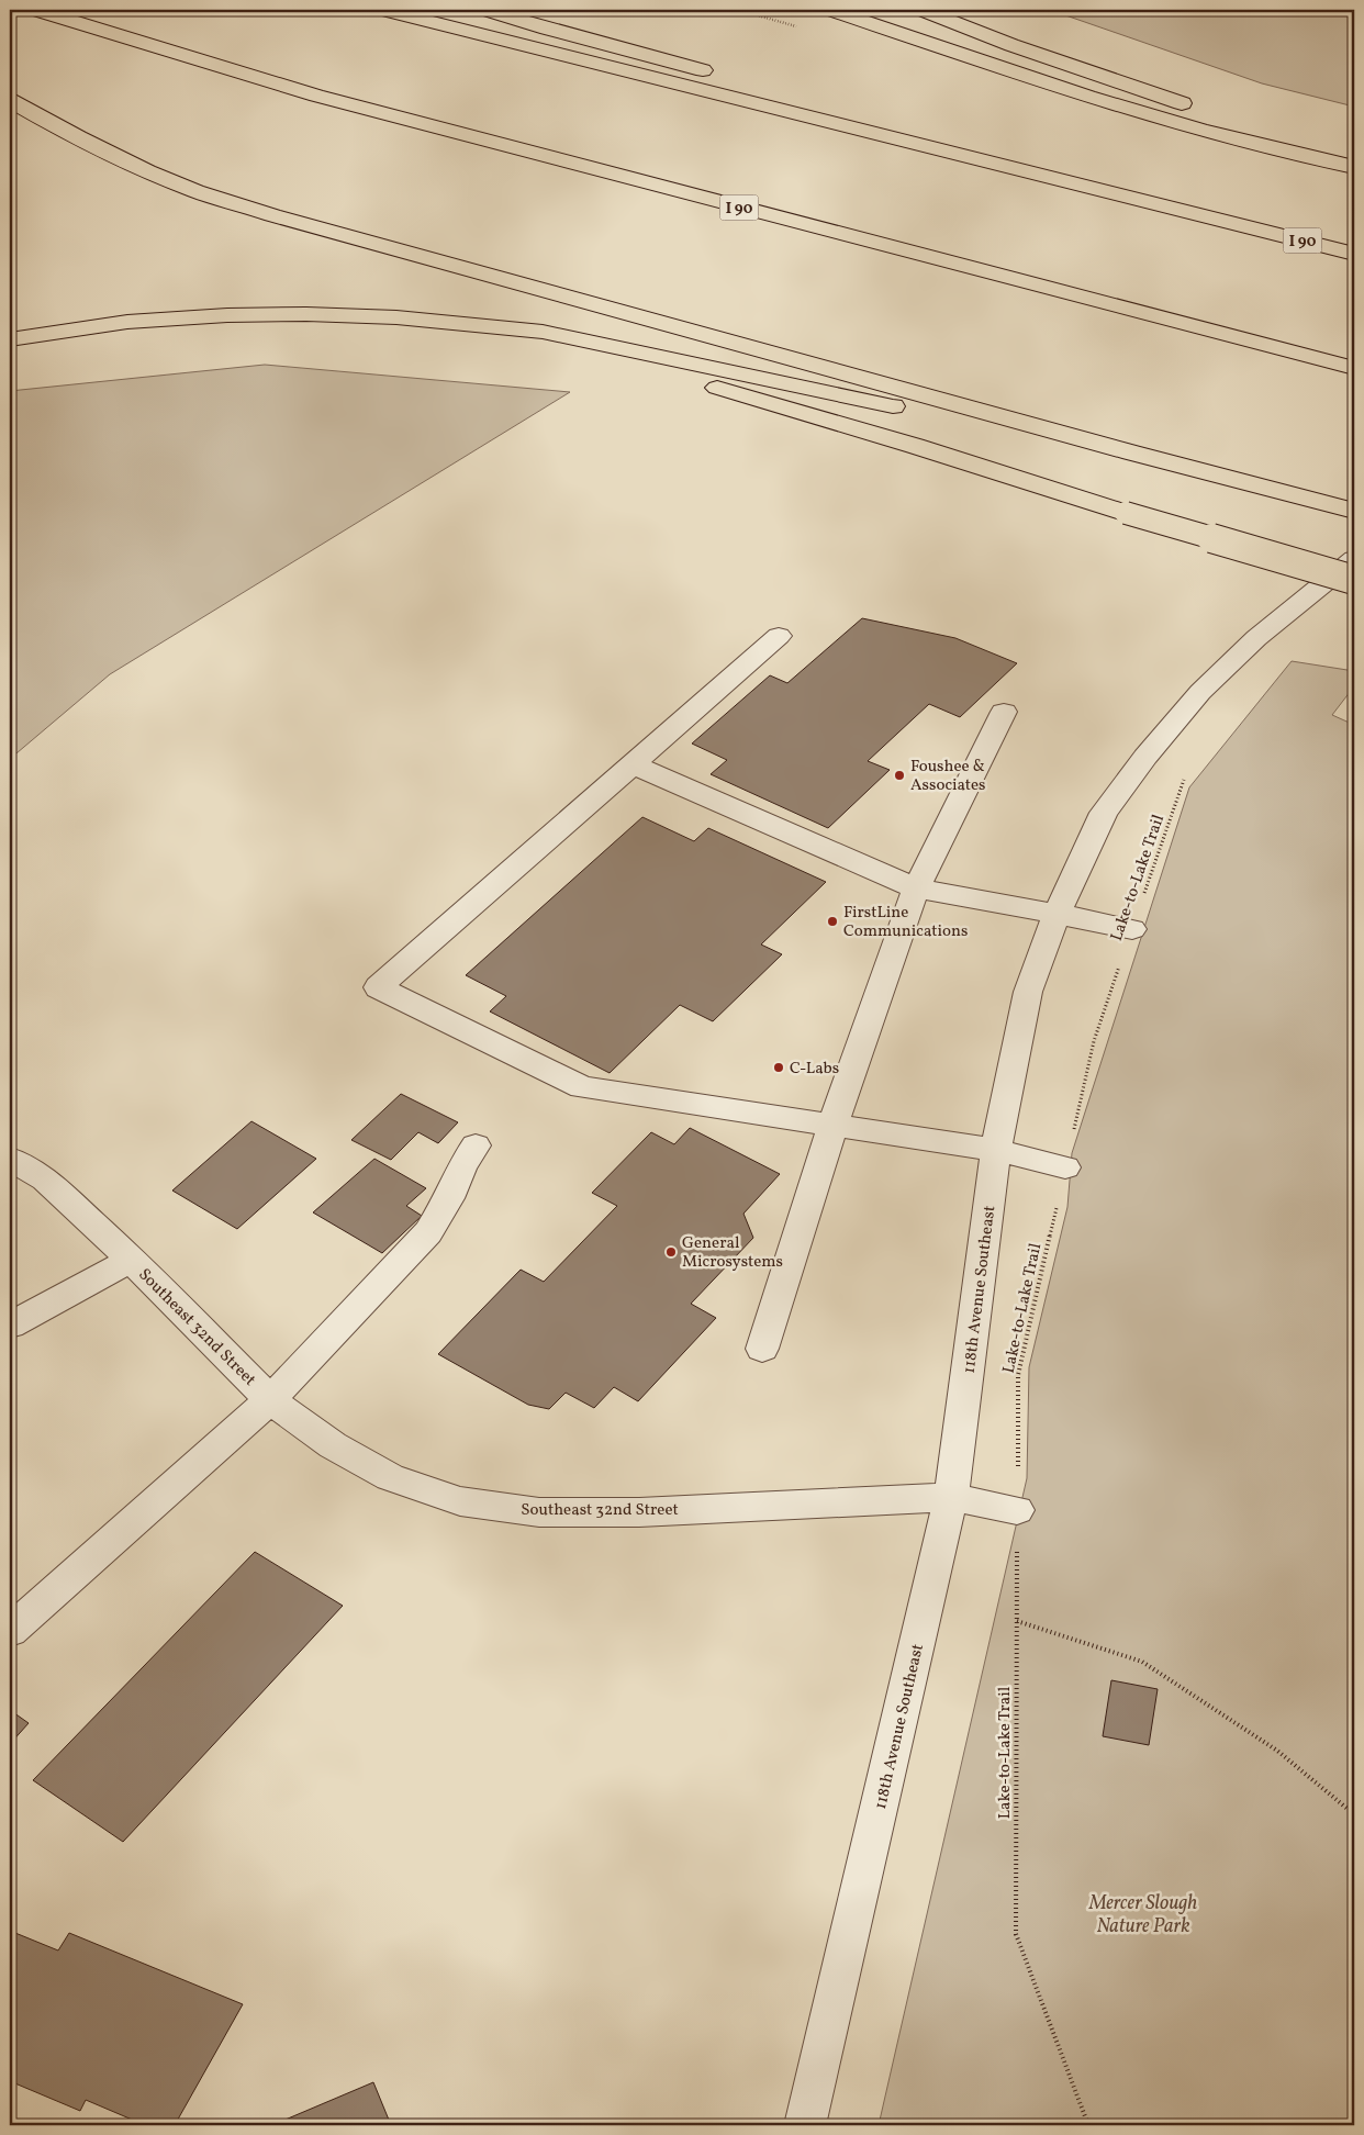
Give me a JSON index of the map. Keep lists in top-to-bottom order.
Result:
{
  "streets": {
    "highway": ["I 90"],
    "street": ["118th Avenue Southeast", "Southeast 32nd Street"],
    "path": ["Lake-to-Lake Trail"]
  },
  "crossings": [
    ["Lake-to-Lake Trail", "Southeast 32nd Street"],
    ["118th Avenue Southeast", "Southeast 32nd Street"]
  ],
  "parks": ["Mercer Slough Nature Park"],
  "places": [
    "Foushee & Associates",
    "FirstLine Communications",
    "C-Labs",
    "General Microsystems"
  ]
}
